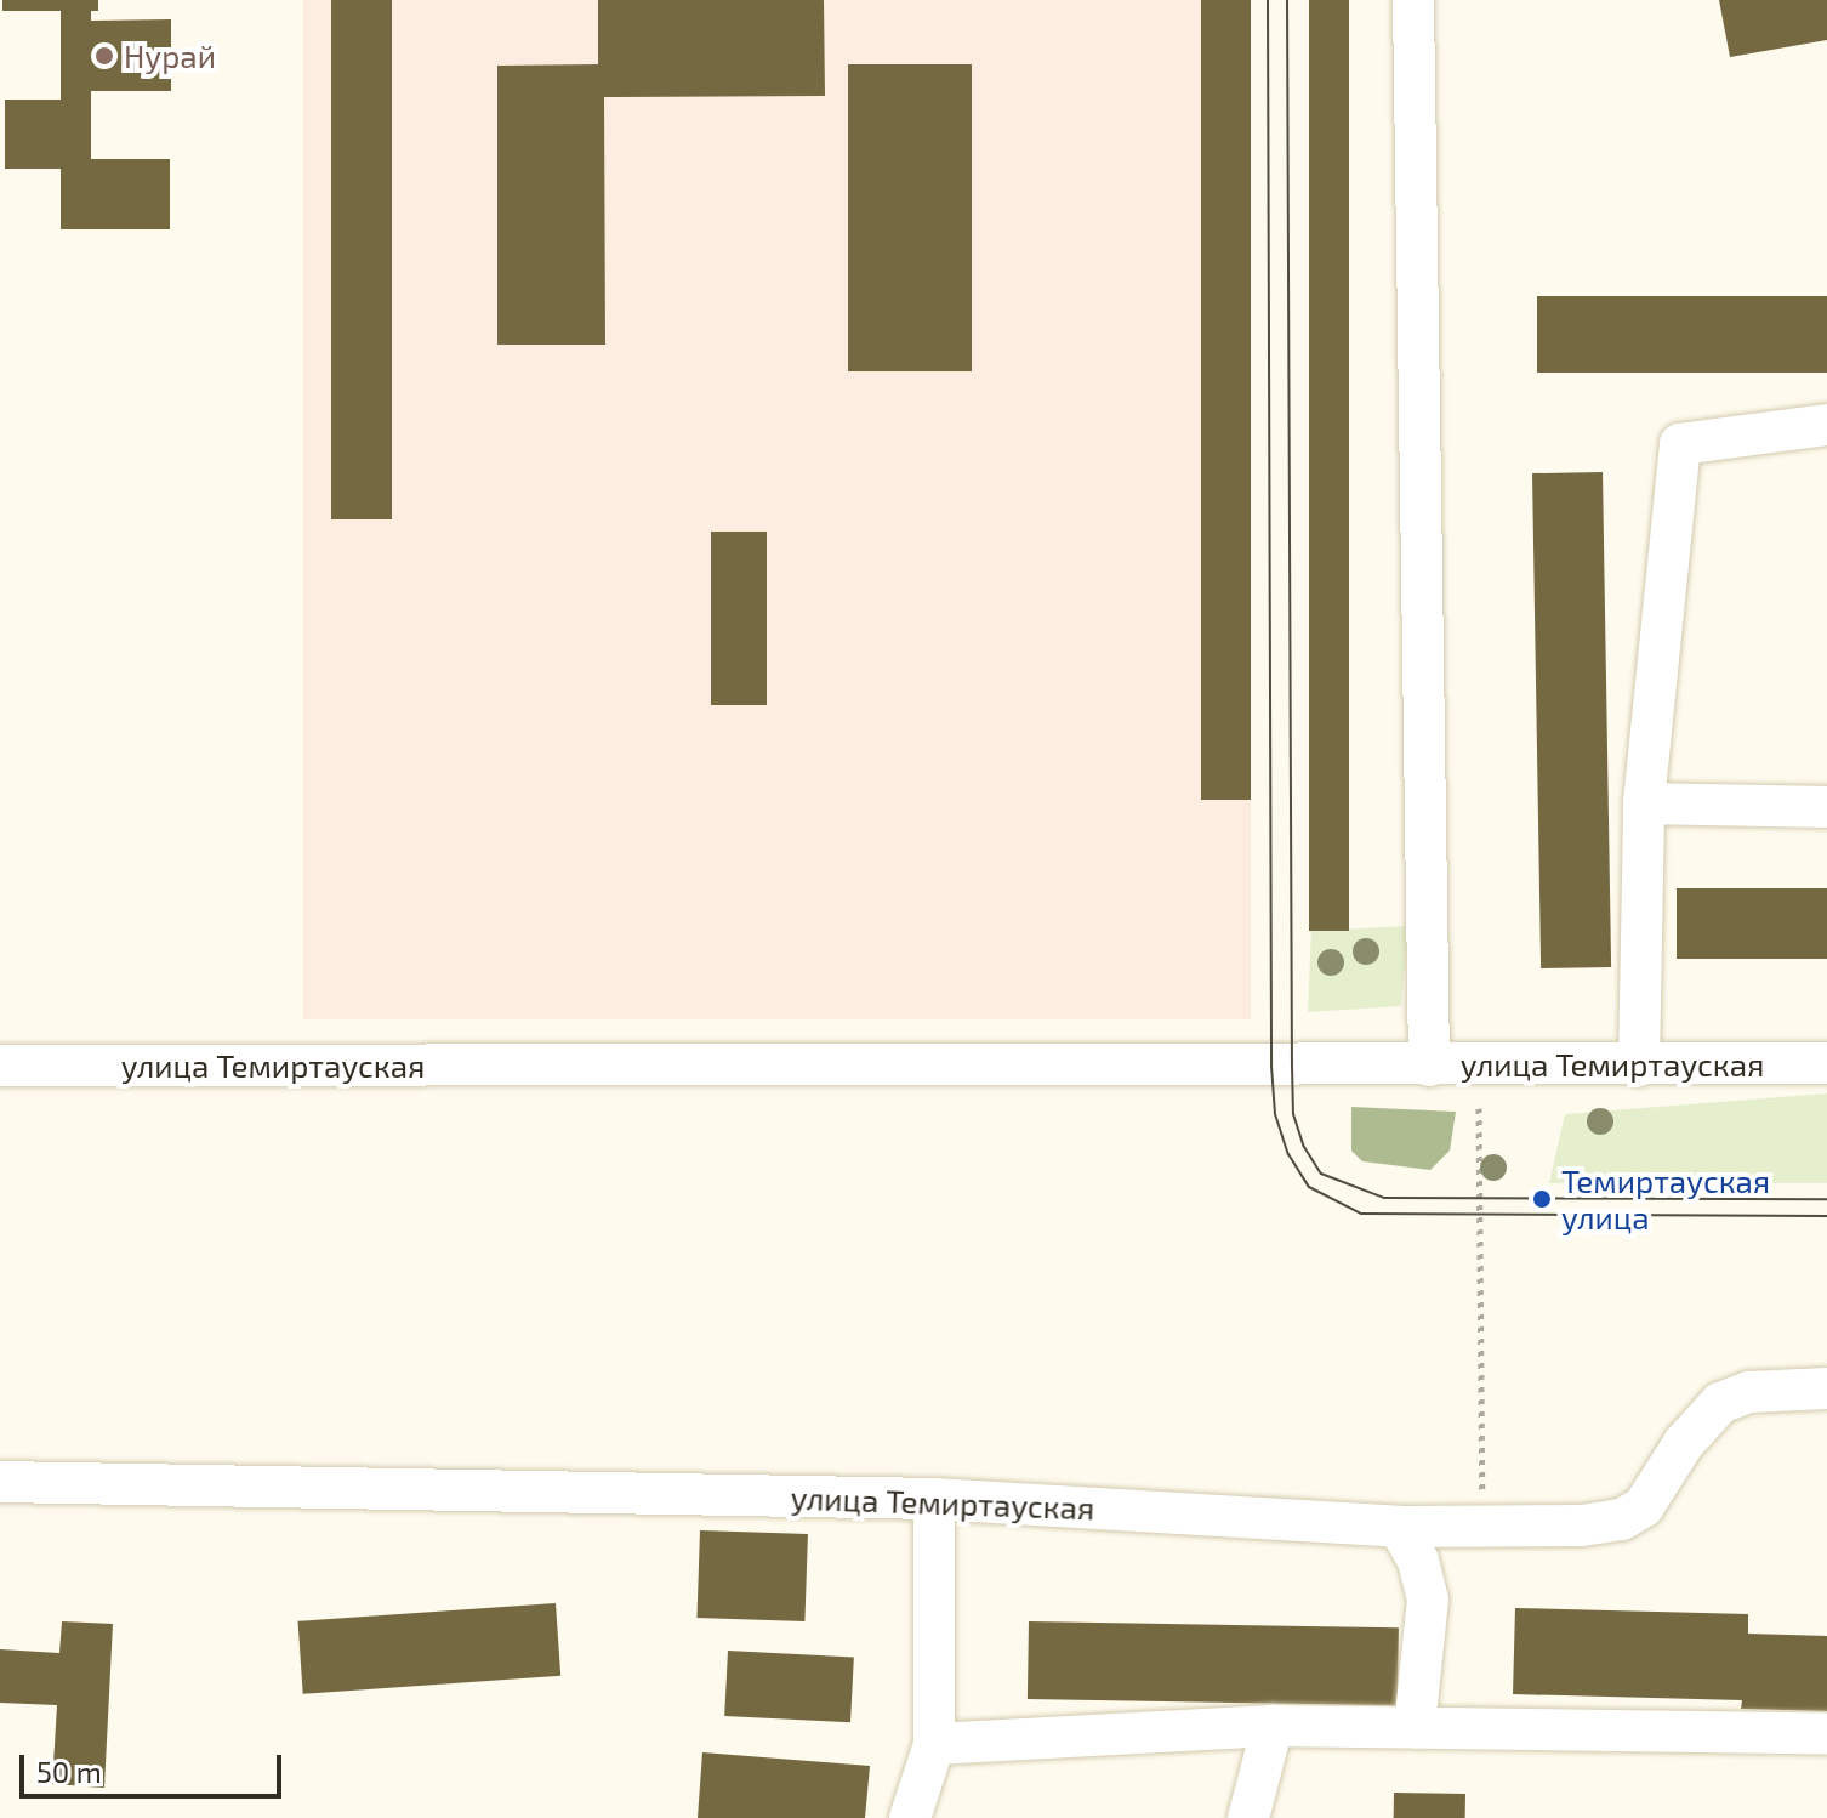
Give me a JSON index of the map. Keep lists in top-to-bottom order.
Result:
{
  "streets": {
    "street": ["улица Темиртауская"]
  },
  "places": ["Нурай", "Темиртауская улица"],
  "scale_bar": "50 m"
}
